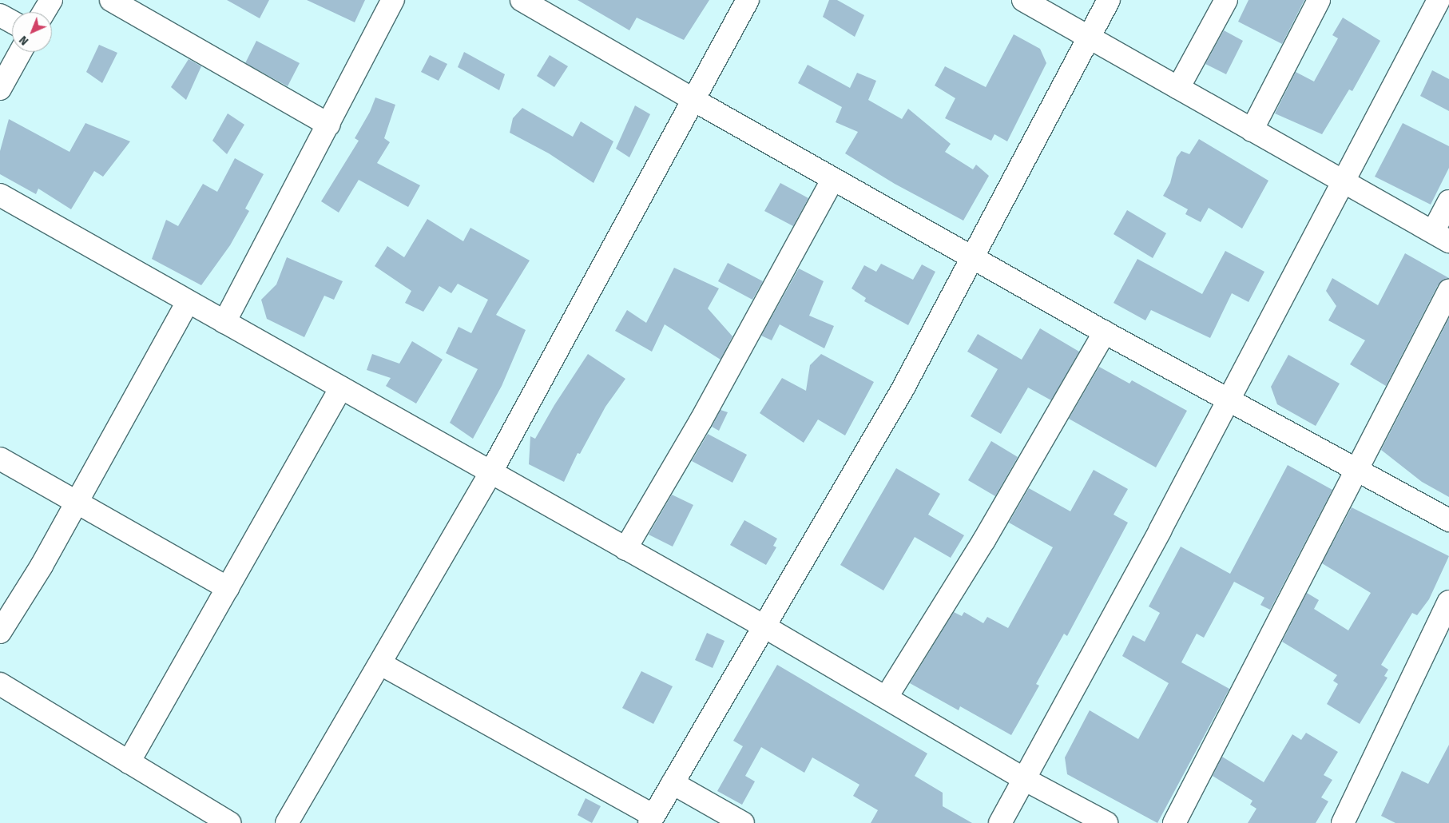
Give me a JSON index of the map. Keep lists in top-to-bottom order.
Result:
{
  "north": "bottom left"
}
